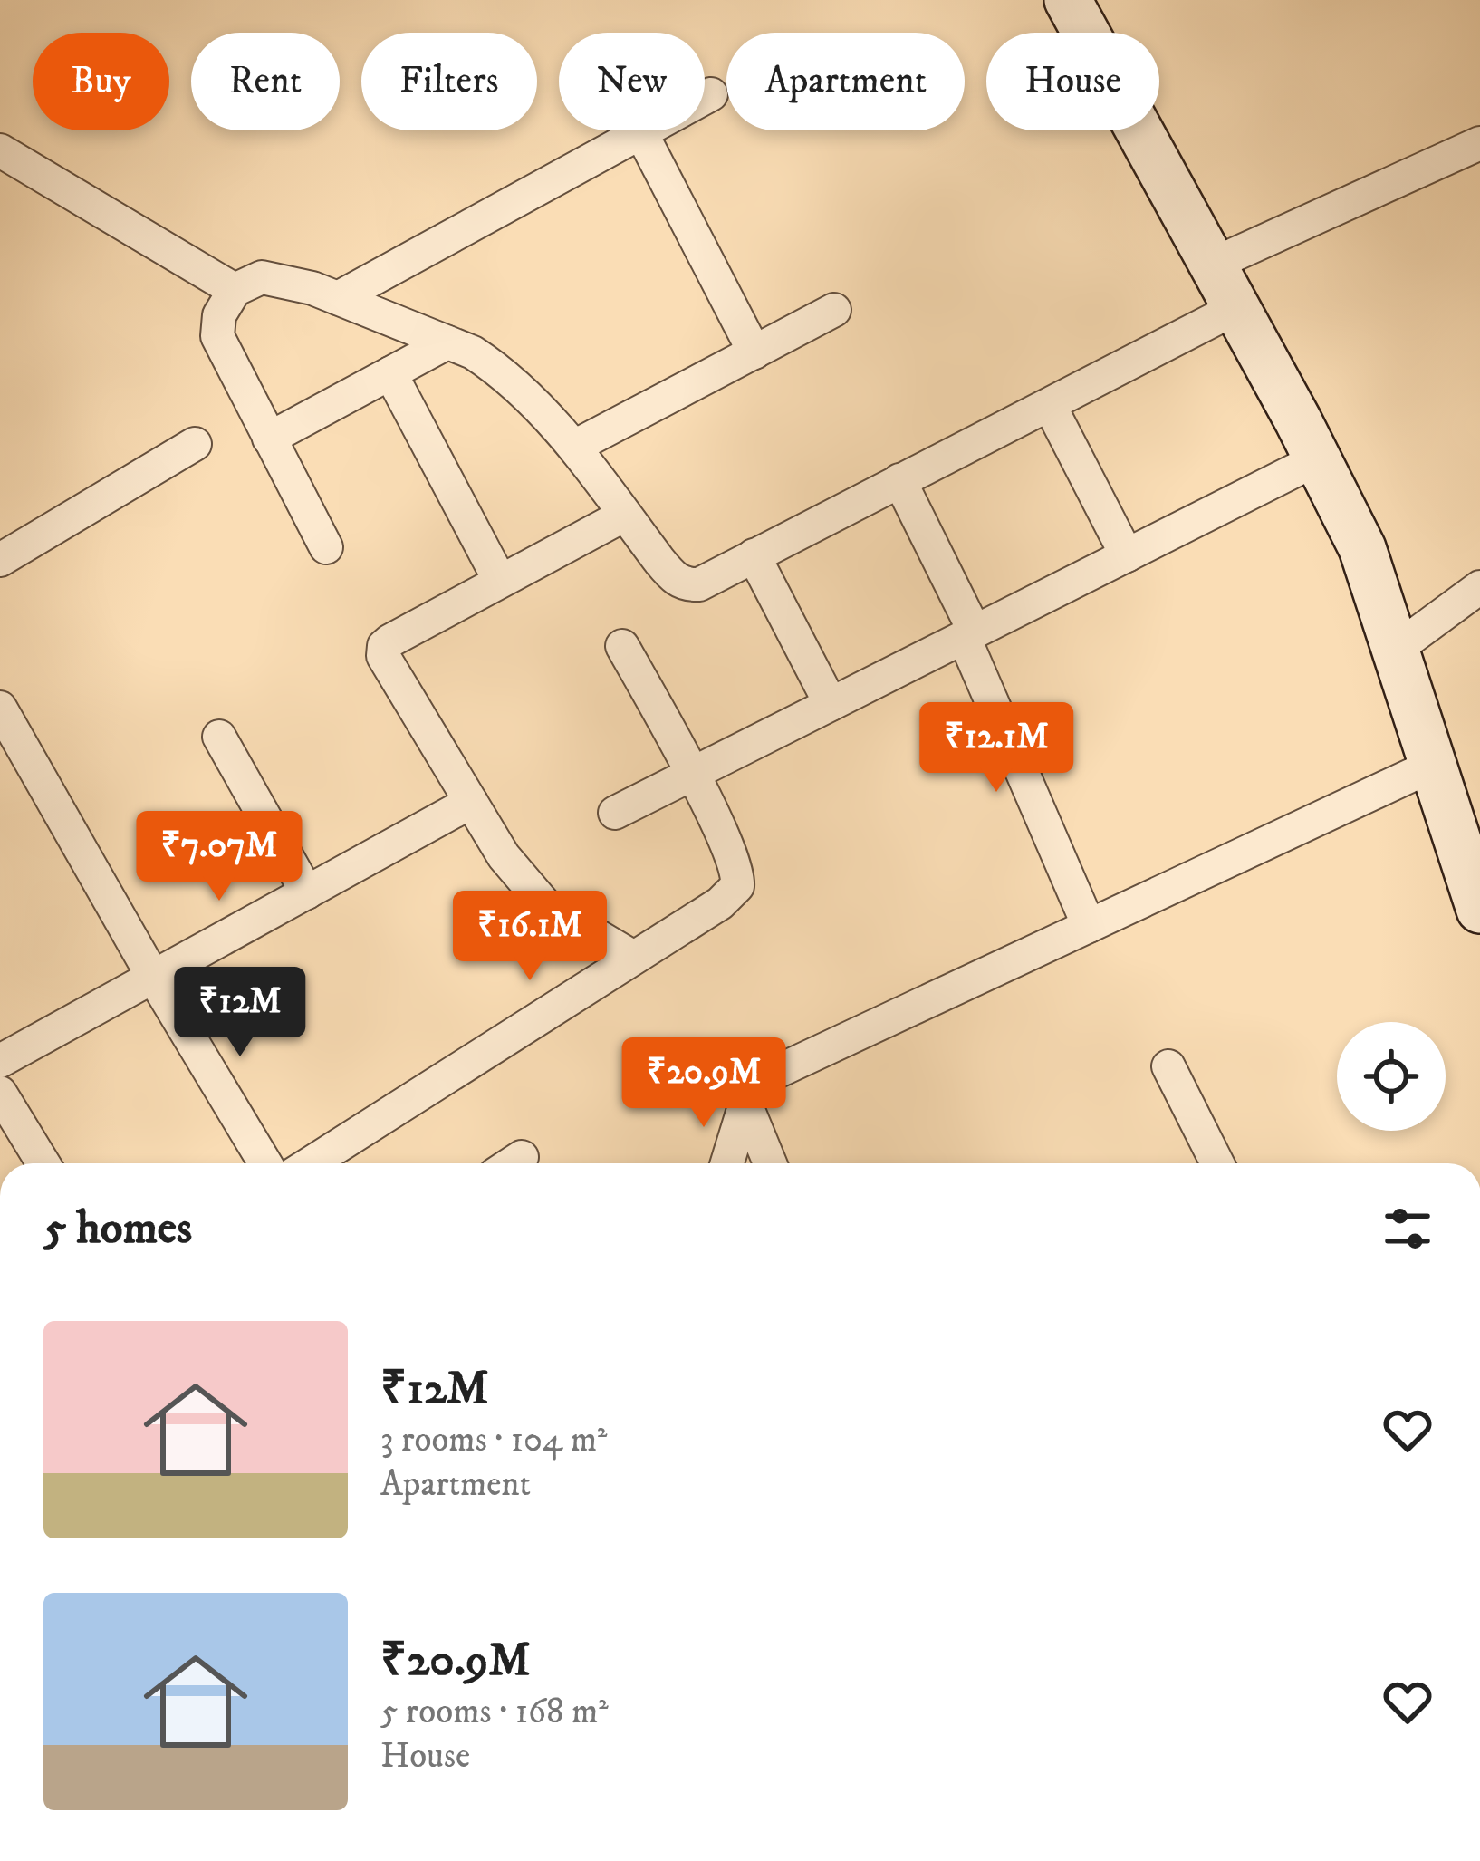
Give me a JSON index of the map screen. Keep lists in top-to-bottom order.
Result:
{
  "page": {
    "chip": [
      "Buy",
      "Rent",
      "Filters",
      "New",
      "Apartment",
      "House"
    ],
    "price": [
      "₹12.1M",
      "₹7.07M",
      "₹16.1M",
      "₹12M",
      "₹20.9M"
    ],
    "heading": "5 homes",
    "list": [
      {
        "name": "₹12M",
        "note": "3 rooms · 104 m² · Apartment"
      },
      {
        "name": "₹20.9M",
        "note": "5 rooms · 168 m² · House"
      }
    ]
  }
}
